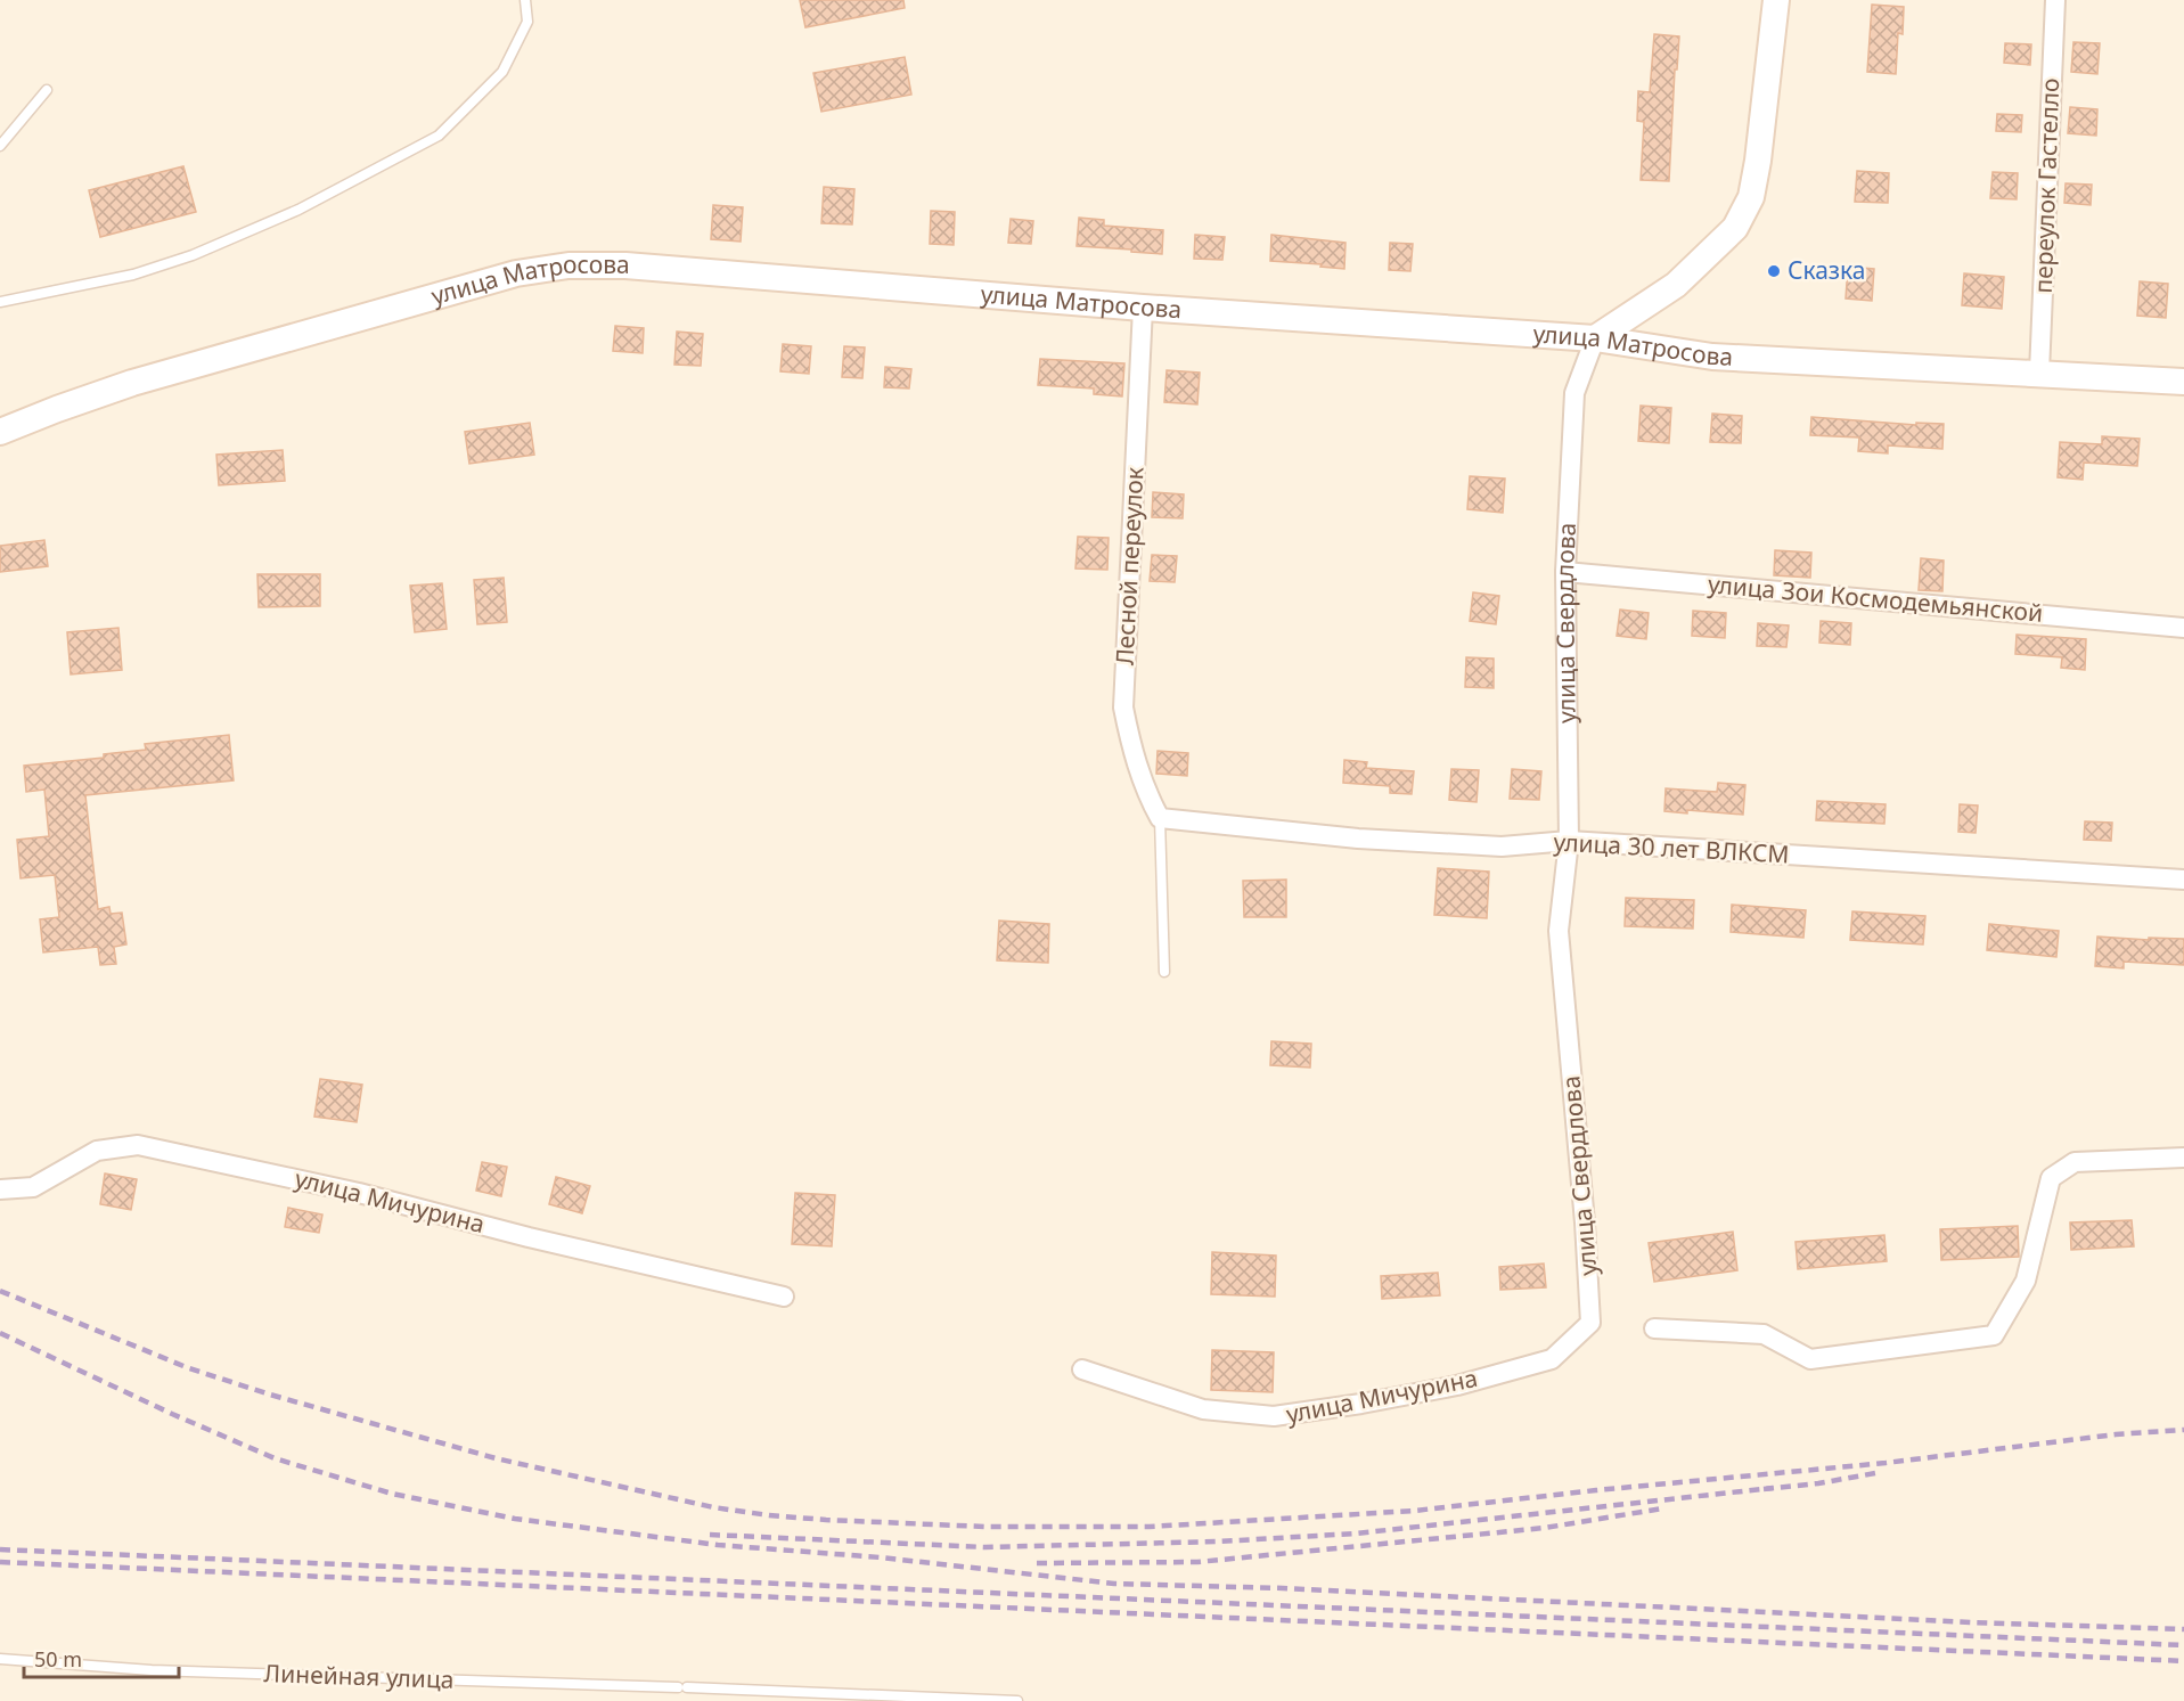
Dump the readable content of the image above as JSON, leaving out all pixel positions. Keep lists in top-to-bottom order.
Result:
{
  "streets": {
    "street": [
      "переулок Гастелло",
      "улица Матросова",
      "Лесной переулок",
      "улица Зои Космодемьянской",
      "улица Свердлова",
      "улица 30 лет ВЛКСМ",
      "улица Мичурина"
    ],
    "lane": ["Линейная улица"]
  },
  "crossings": [
    ["переулок Гастелло", "улица Матросова"],
    ["улица Матросова", "Лесной переулок"],
    ["улица Матросова", "улица Свердлова"],
    ["Лесной переулок", "улица 30 лет ВЛКСМ"],
    ["улица Зои Космодемьянской", "улица Свердлова"],
    ["улица Свердлова", "улица 30 лет ВЛКСМ"],
    ["улица Свердлова", "улица Мичурина"]
  ],
  "places": ["Сказка"],
  "scale_bar": "50 m"
}
